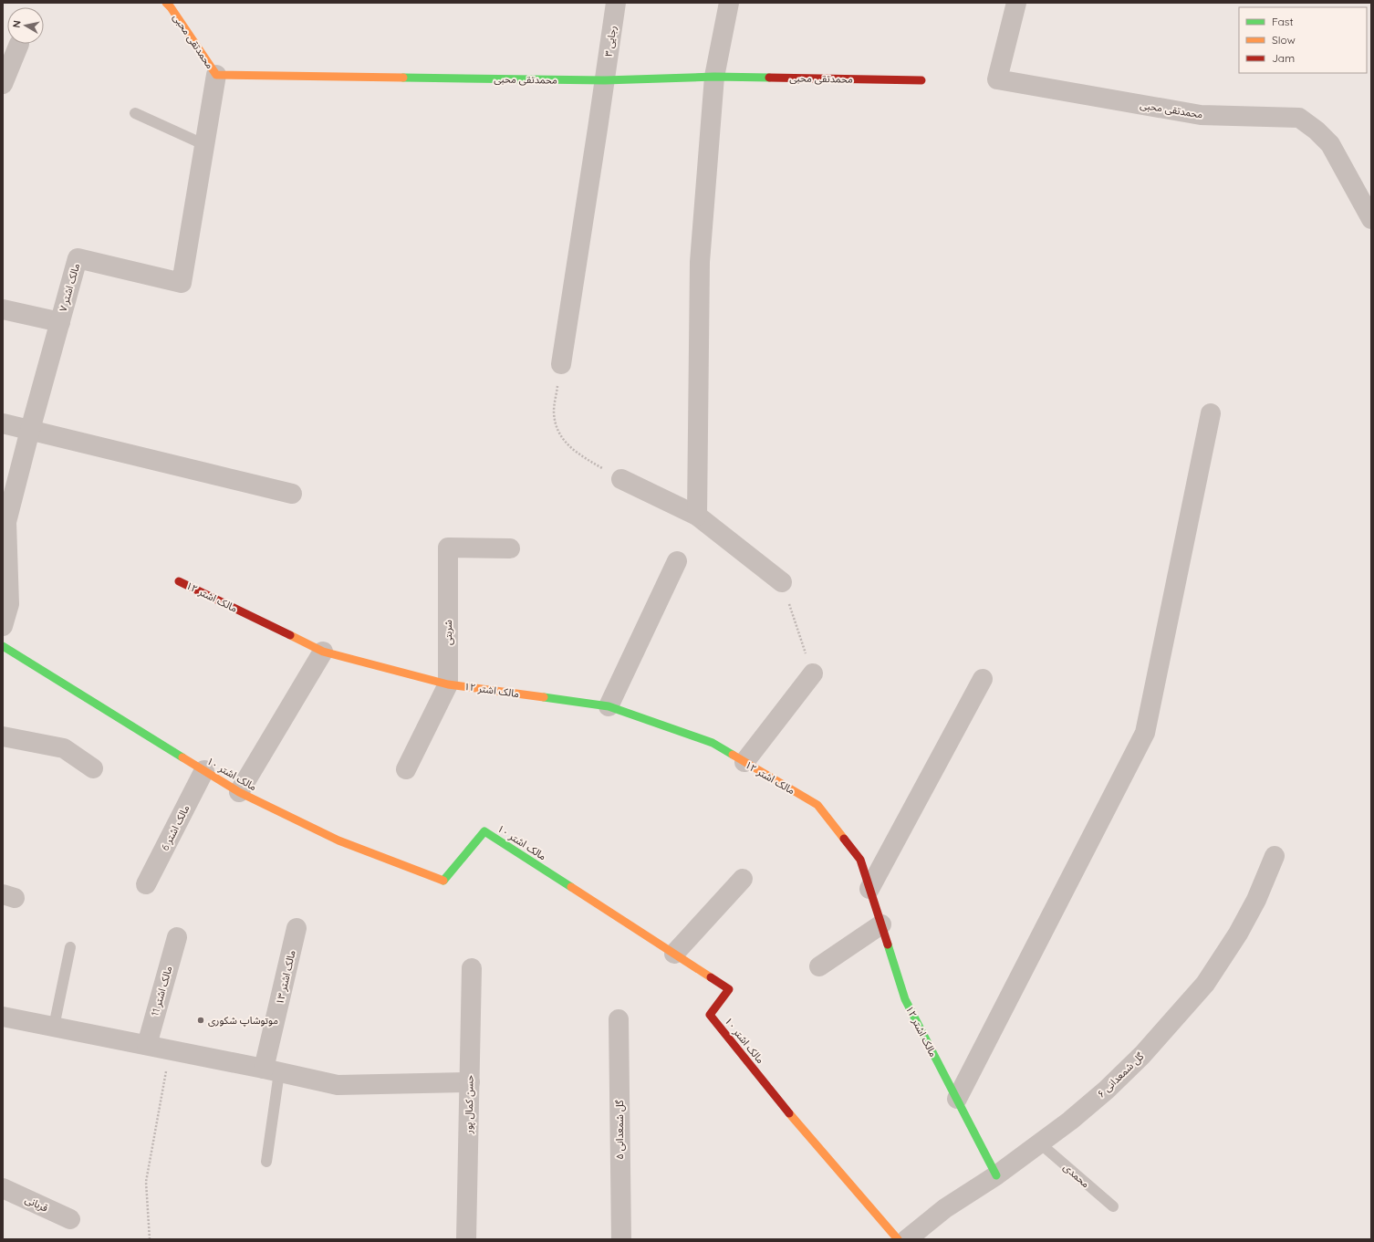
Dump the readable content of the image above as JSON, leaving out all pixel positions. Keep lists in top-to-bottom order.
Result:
{
  "streets": {
    "street": [
      "محمدتقی محبی",
      "رجایی ۳",
      "مالک اشتر ۷",
      "مالک اشتر ۱۲",
      "شربتی",
      "مالک اشتر ۱۰",
      "مالک اشتر 6",
      "مالک اشتر ۱۳",
      "مالک اشتر 11",
      "گل شمعدانی ۶",
      "حسن کمال پور",
      "گل شمعدانی ۵",
      "قربانی"
    ],
    "lane": ["محمدی"]
  },
  "crossings": [
    ["محمدتقی محبی", "رجایی ۳"],
    ["محمدتقی محبی", "مالک اشتر ۷"],
    ["مالک اشتر ۱۲", "شربتی"],
    ["مالک اشتر ۱۲", "گل شمعدانی ۶"],
    ["مالک اشتر ۱۰", "مالک اشتر 6"],
    ["گل شمعدانی ۶", "محمدی"]
  ],
  "places": ["موتوشاپ شکوری"],
  "legend": ["Fast", "Slow", "Jam"],
  "north": "left"
}
